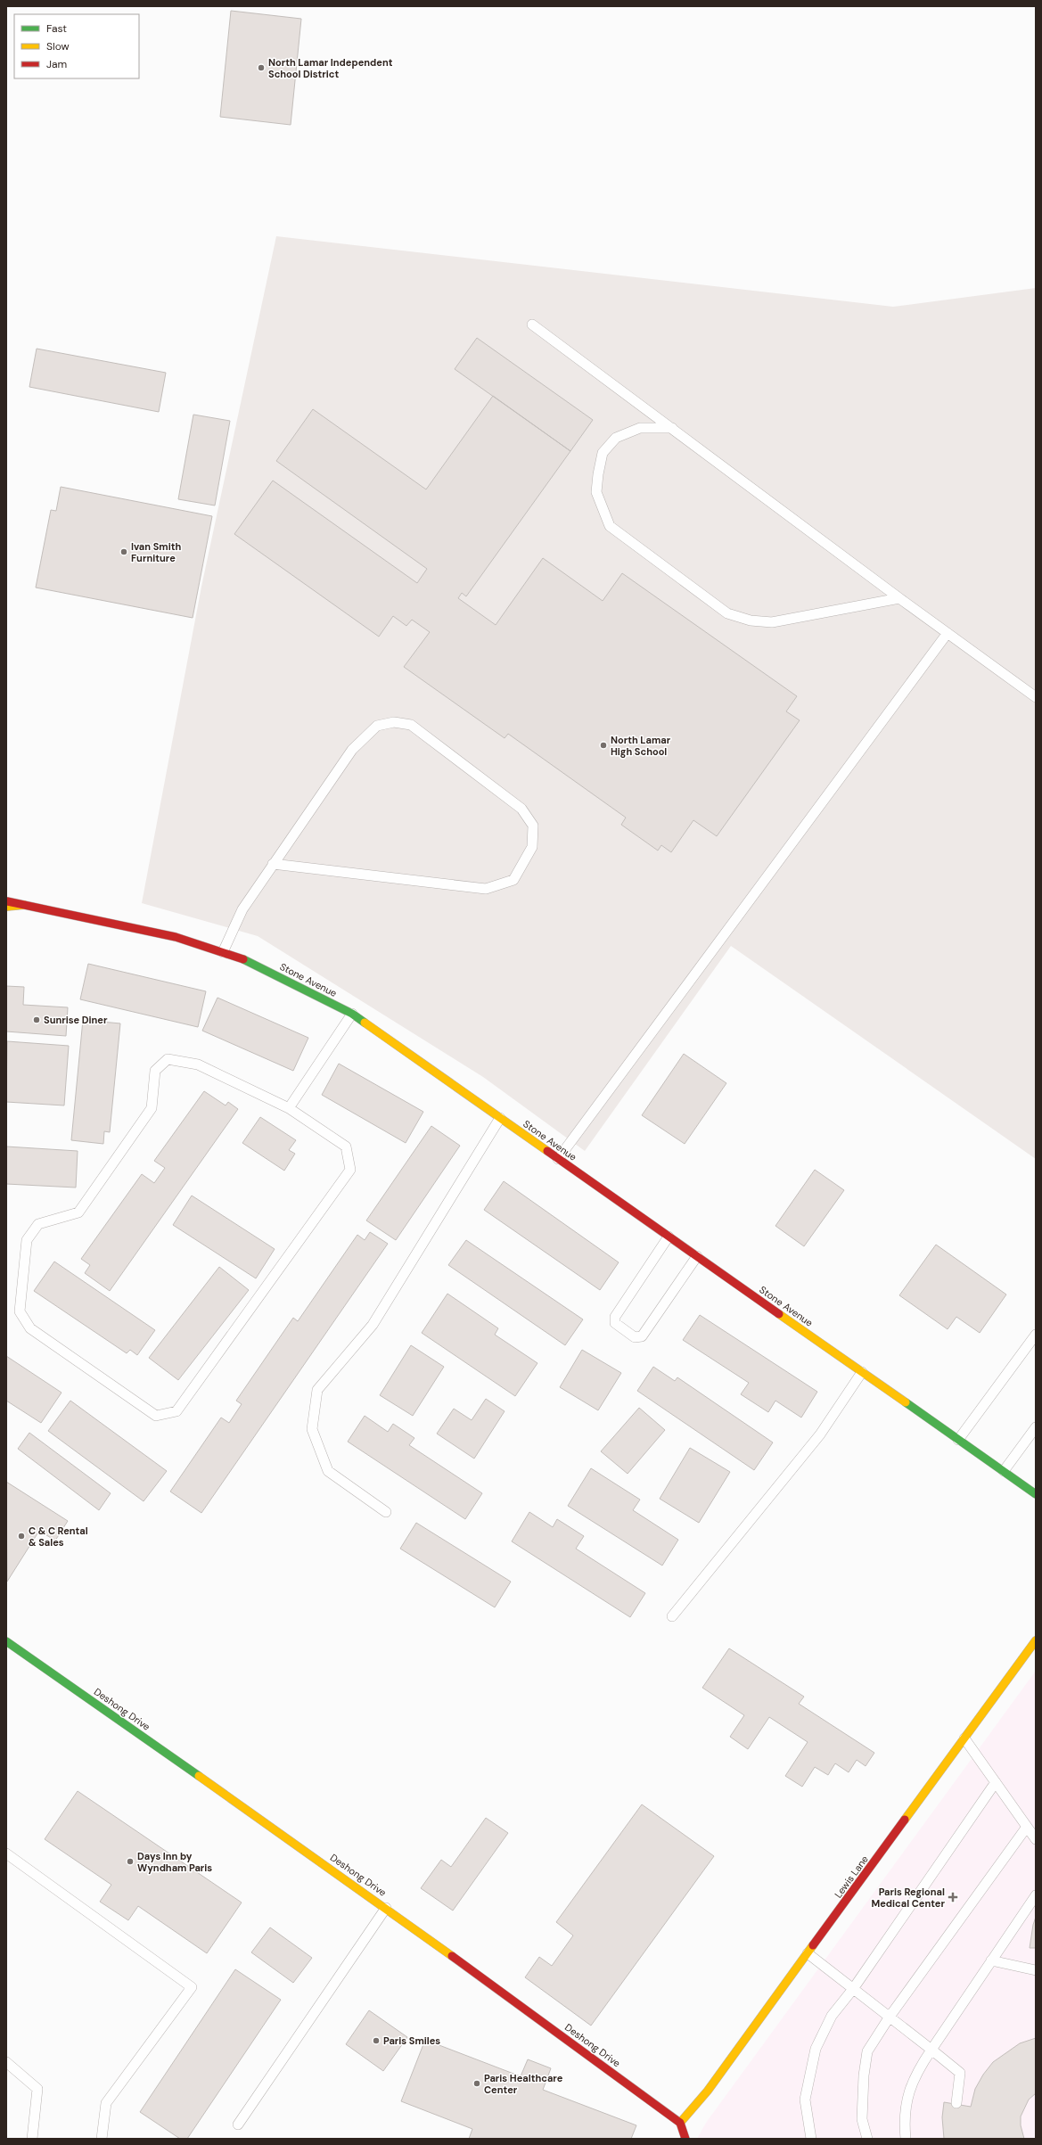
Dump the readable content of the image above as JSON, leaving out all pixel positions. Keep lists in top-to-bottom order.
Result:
{
  "streets": {
    "main road": ["Stone Avenue", "Deshong Drive", "Lewis Lane"]
  },
  "crossings": [
    ["Deshong Drive", "Lewis Lane"]
  ],
  "places": {
    "other": [
      "North Lamar Independent School District",
      "Ivan Smith Furniture",
      "North Lamar High School",
      "Sunrise Diner",
      "C & C Rental & Sales",
      "Days Inn by Wyndham Paris",
      "Paris Smiles",
      "Paris Healthcare Center"
    ],
    "health": ["Paris Regional Medical Center"]
  },
  "legend": ["Fast", "Slow", "Jam"]
}
